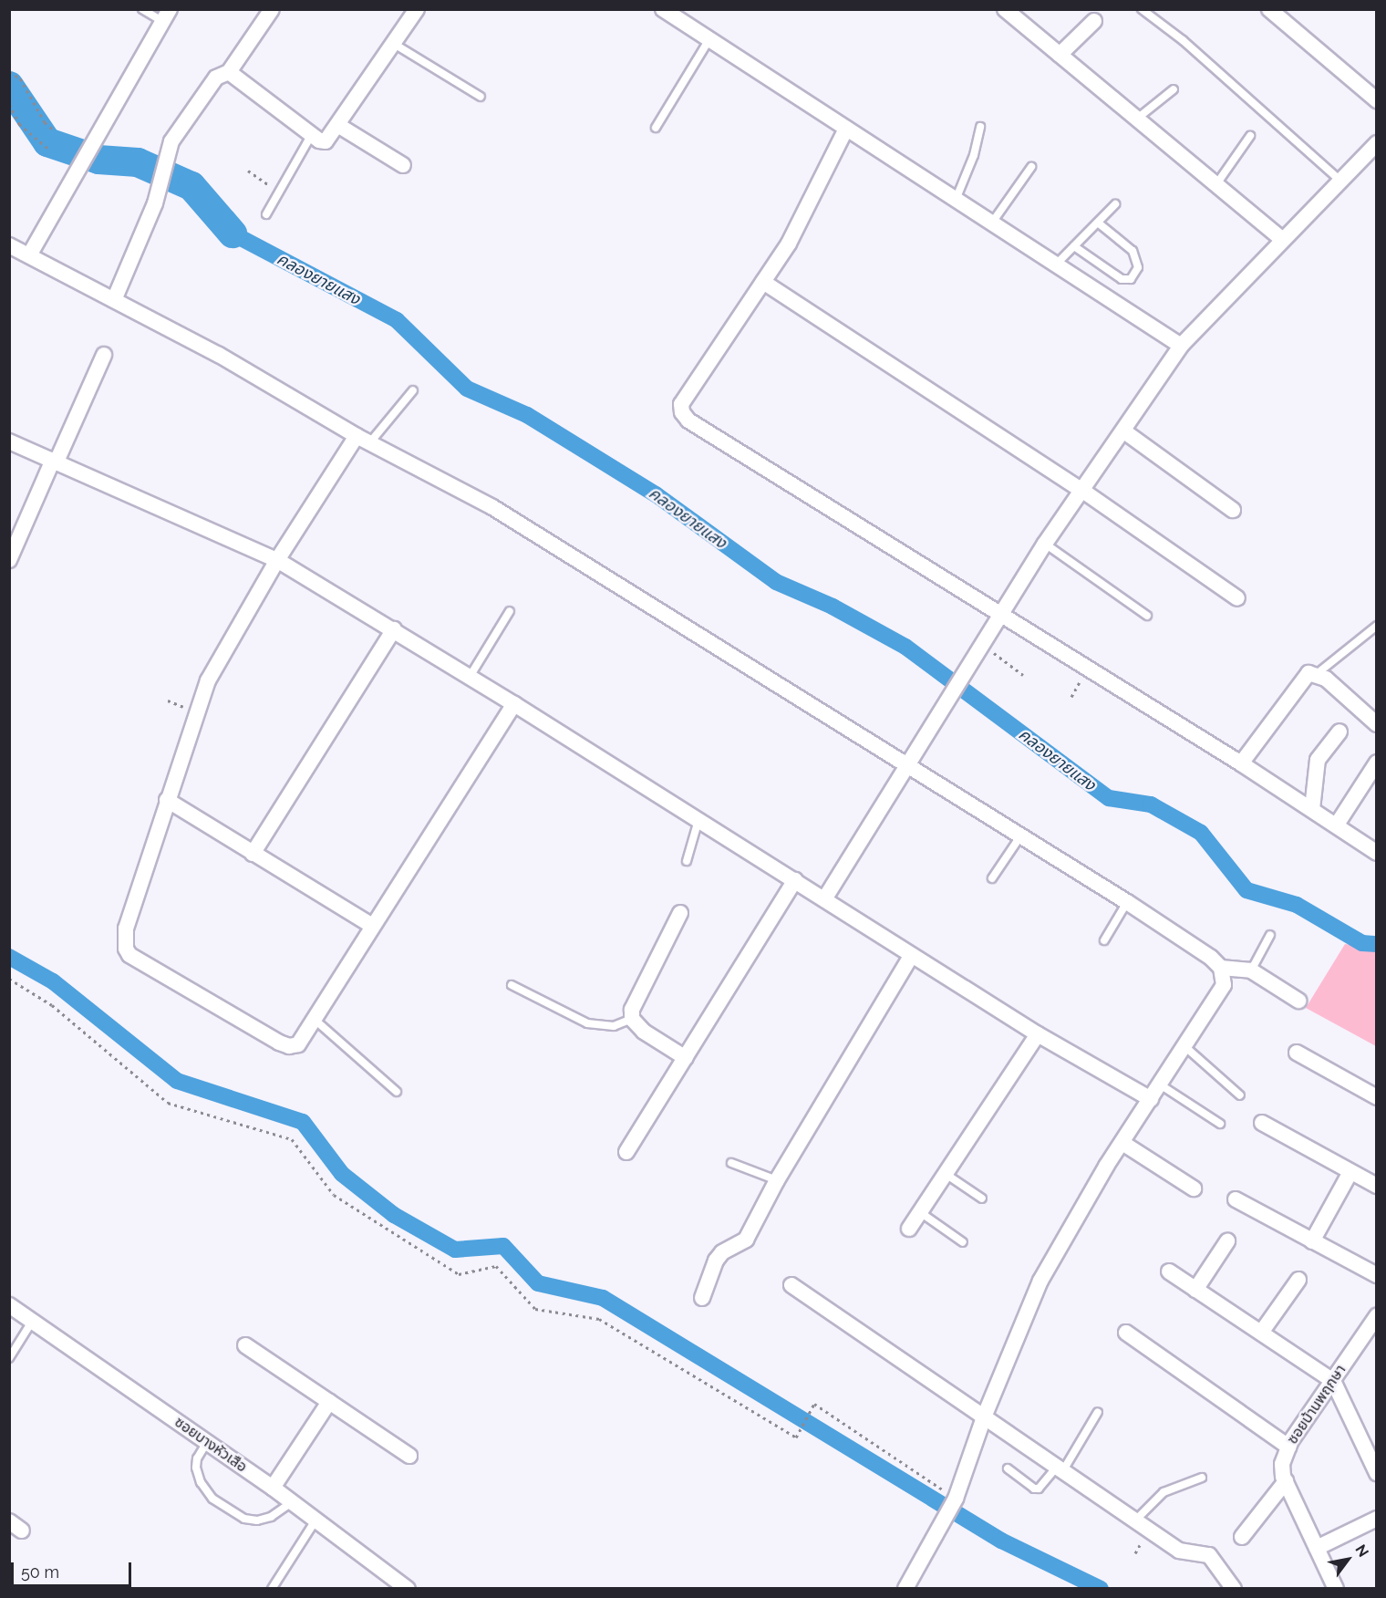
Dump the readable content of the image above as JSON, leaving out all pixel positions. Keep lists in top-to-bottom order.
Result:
{
  "streets": {
    "street": ["ซอยบ้านพฤกษา", "ซอยบางหัวเสือ"]
  },
  "water": ["คลองยายแสง"],
  "scale_bar": "50 m",
  "north": "top right"
}
